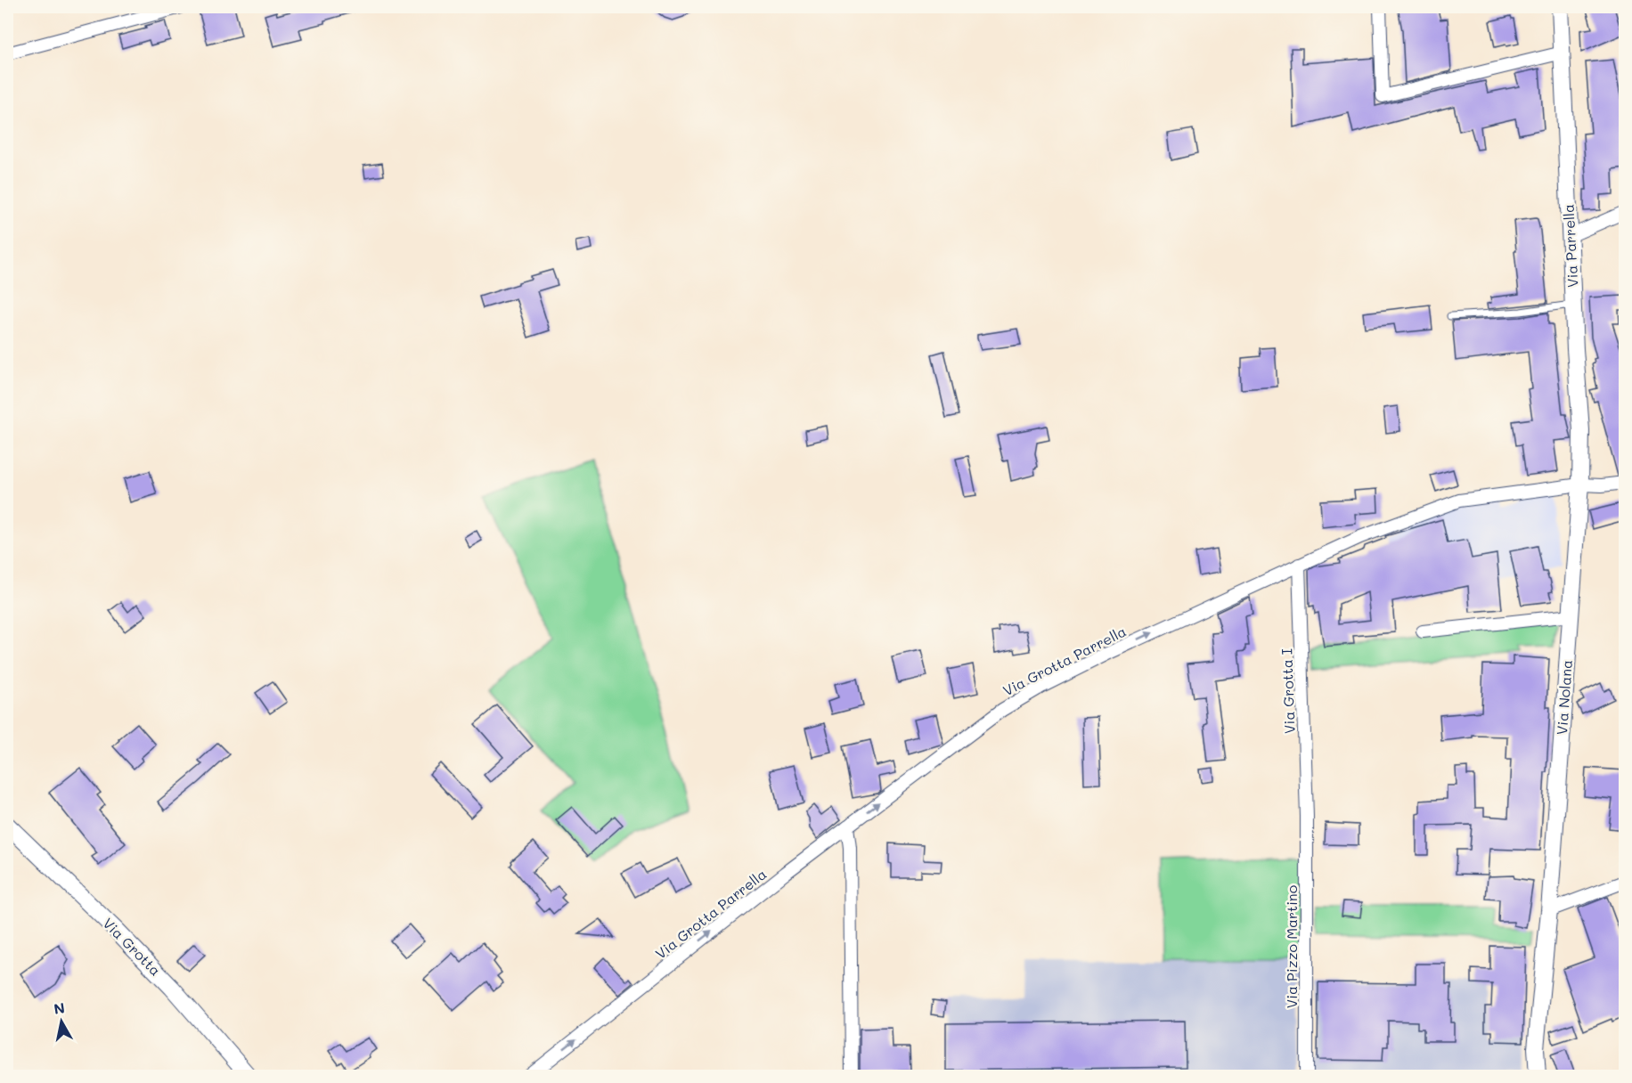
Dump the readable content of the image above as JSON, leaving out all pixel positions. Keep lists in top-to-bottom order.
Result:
{
  "streets": {
    "street": [
      "Via Parrella",
      "Via Grotta Parrella",
      "Via Grotta I",
      "Via Nolana",
      "Via Grotta",
      "Via Pizzo Martino"
    ]
  },
  "crossings": [
    ["Via Parrella", "Via Grotta Parrella"],
    ["Via Parrella", "Via Nolana"],
    ["Via Grotta Parrella", "Via Grotta I"],
    ["Via Grotta Parrella", "Via Nolana"],
    ["Via Grotta I", "Via Pizzo Martino"]
  ],
  "one_way": ["Via Grotta Parrella"],
  "north": "top"
}
